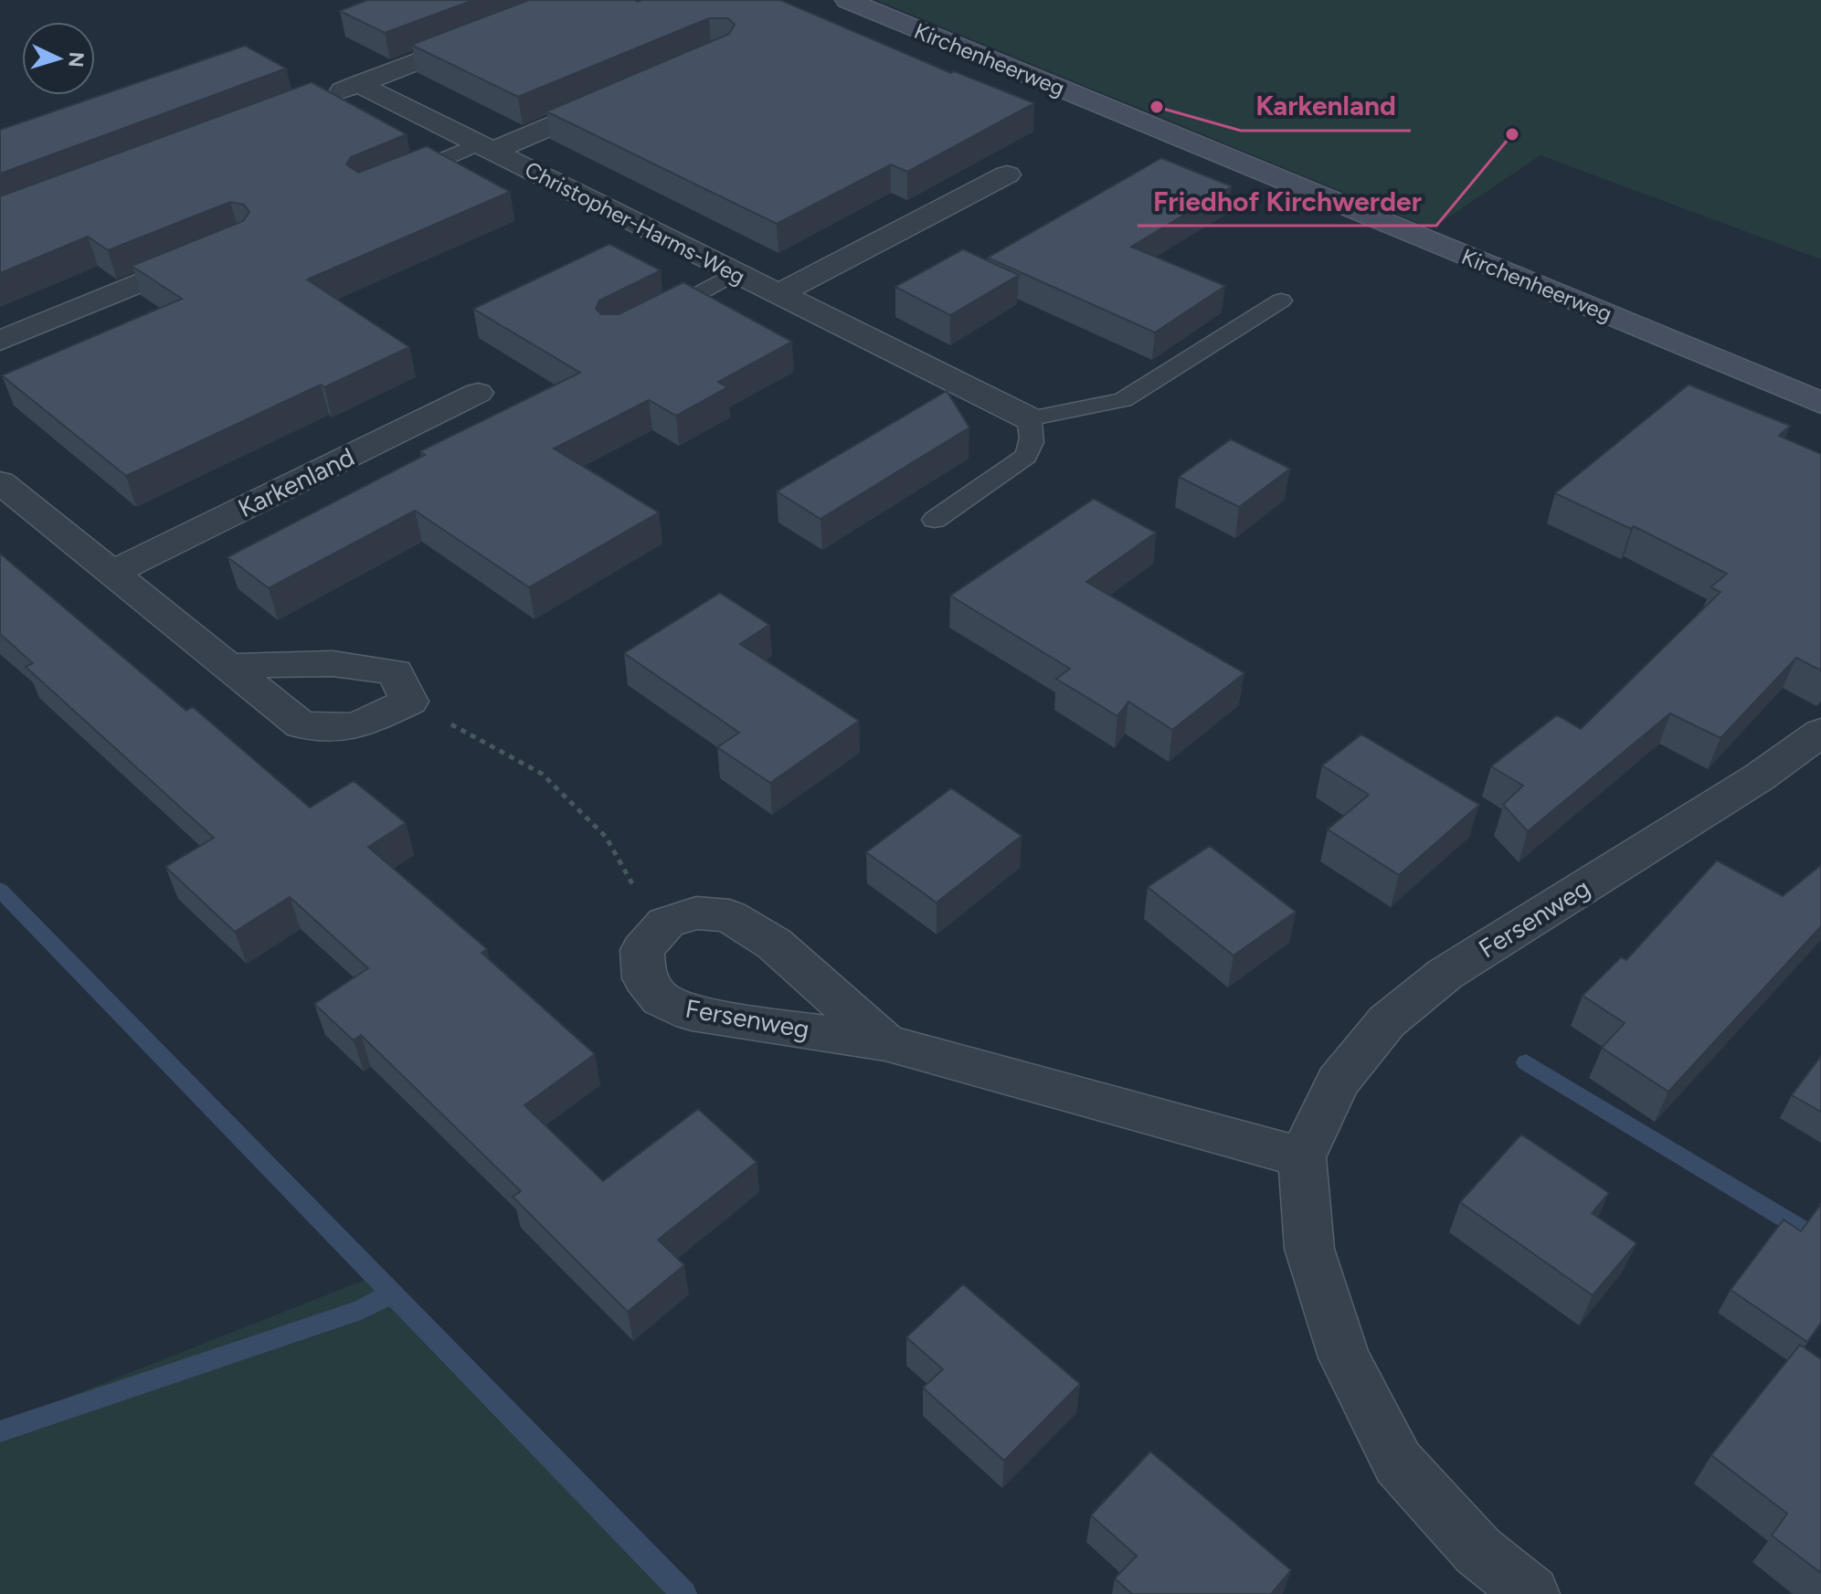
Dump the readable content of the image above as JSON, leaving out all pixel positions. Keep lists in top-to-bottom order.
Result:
{
  "streets": {
    "main road": ["Kirchenheerweg"],
    "street": ["Christopher-Harms-Weg", "Karkenland", "Fersenweg"]
  },
  "places": ["Karkenland", "Friedhof Kirchwerder"],
  "north": "right"
}
